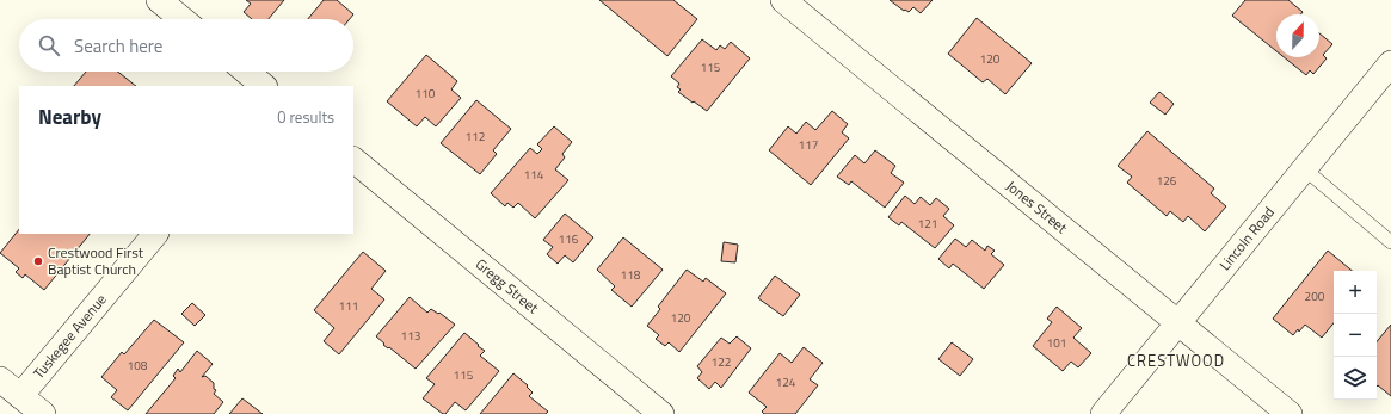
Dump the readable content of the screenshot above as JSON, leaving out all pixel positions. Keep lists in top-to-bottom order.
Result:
{
  "streets": {
    "street": [
      "Jones Street",
      "Lincoln Road",
      "Gregg Street",
      "Tuskegee Avenue"
    ]
  },
  "crossings": [
    ["Jones Street", "Lincoln Road"]
  ],
  "districts": ["CRESTWOOD"],
  "places": ["Crestwood First Baptist Church"],
  "house_numbers": [
    "120",
    "115",
    "110",
    "112",
    "117",
    "114",
    "126",
    "121",
    "116",
    "118",
    "200",
    "111",
    "120",
    "113",
    "101",
    "122",
    "108",
    "115",
    "124"
  ],
  "north": "top",
  "page": {
    "search": "Search here",
    "heading": ["Nearby", "0 results"],
    "map_buttons": ["+", "−"]
  }
}
